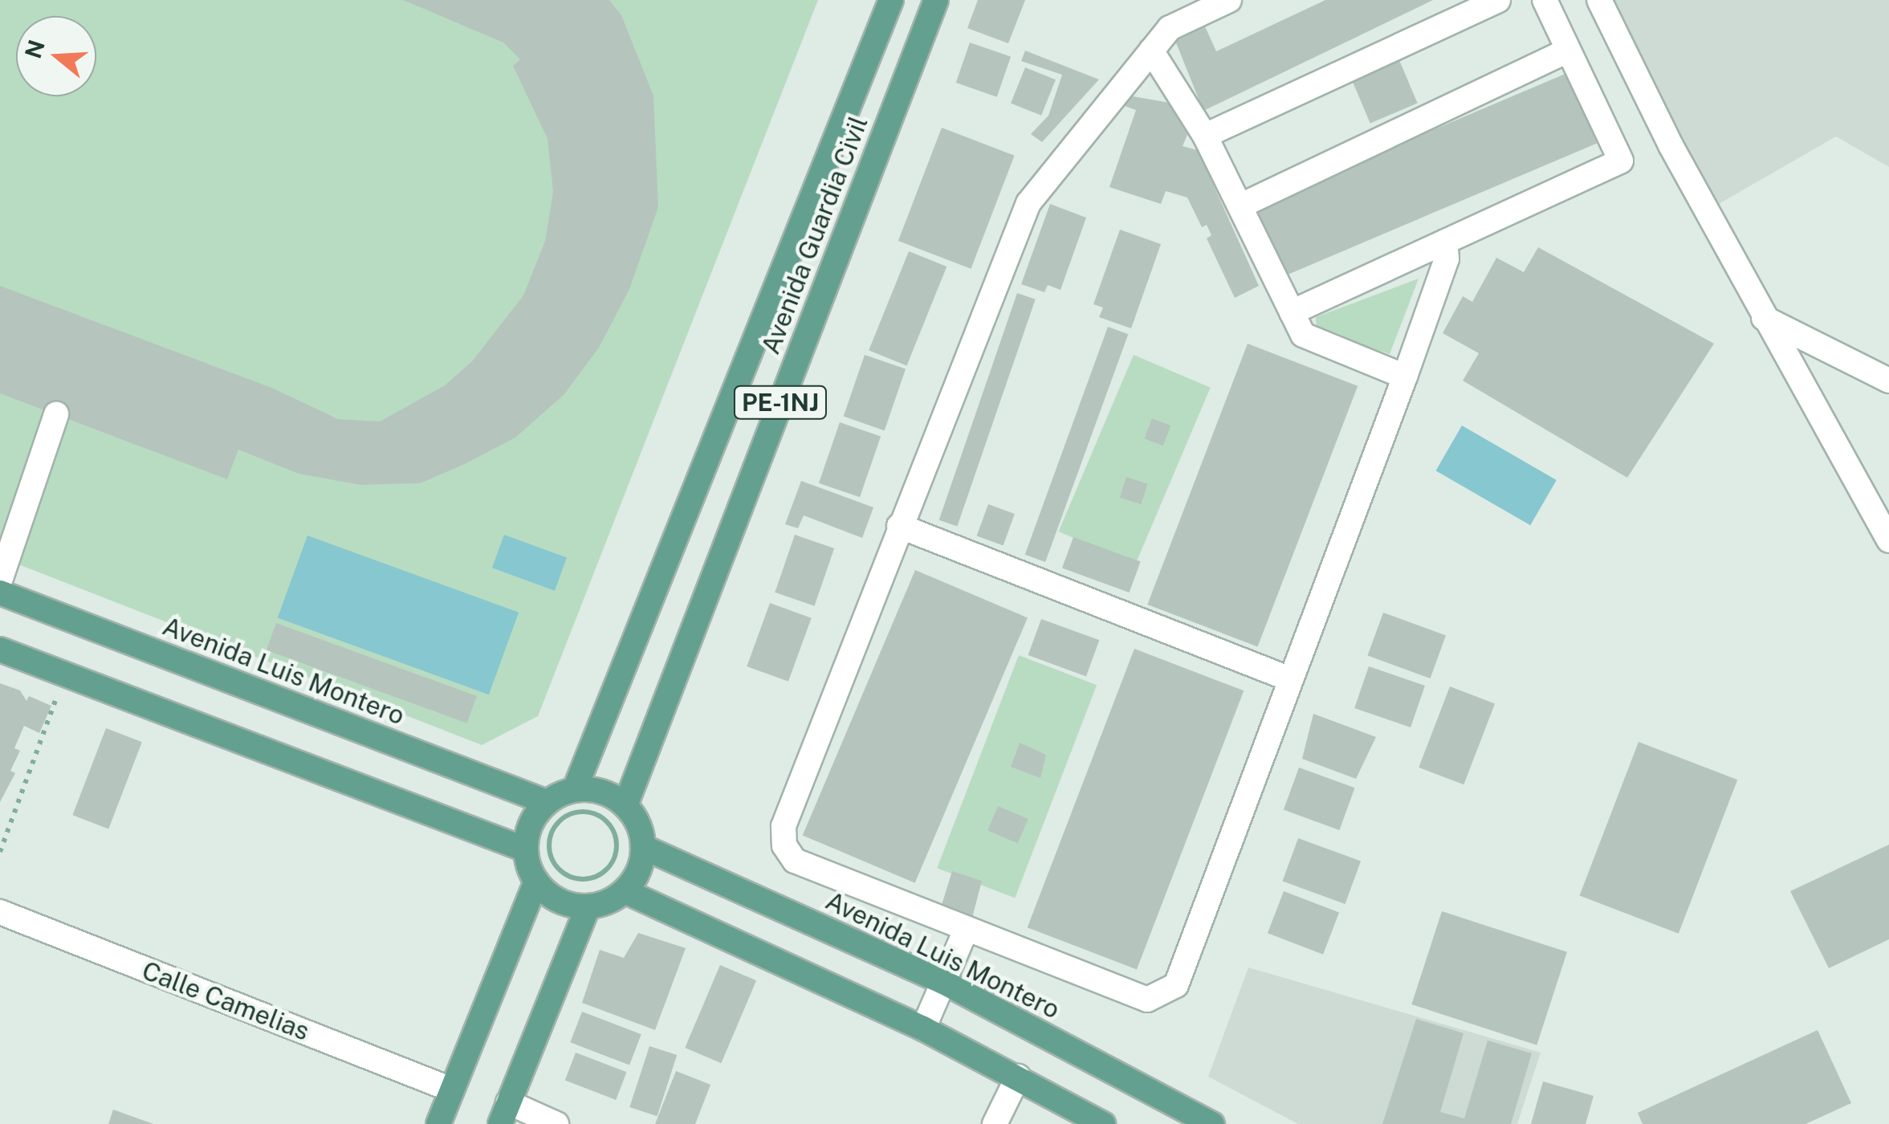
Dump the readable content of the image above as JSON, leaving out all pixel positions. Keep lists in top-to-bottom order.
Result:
{
  "streets": {
    "main road": ["Avenida Guardia Civil", "PE-1NJ", "Avenida Luis Montero"],
    "street": ["Calle Camelias"]
  },
  "north": "left"
}
